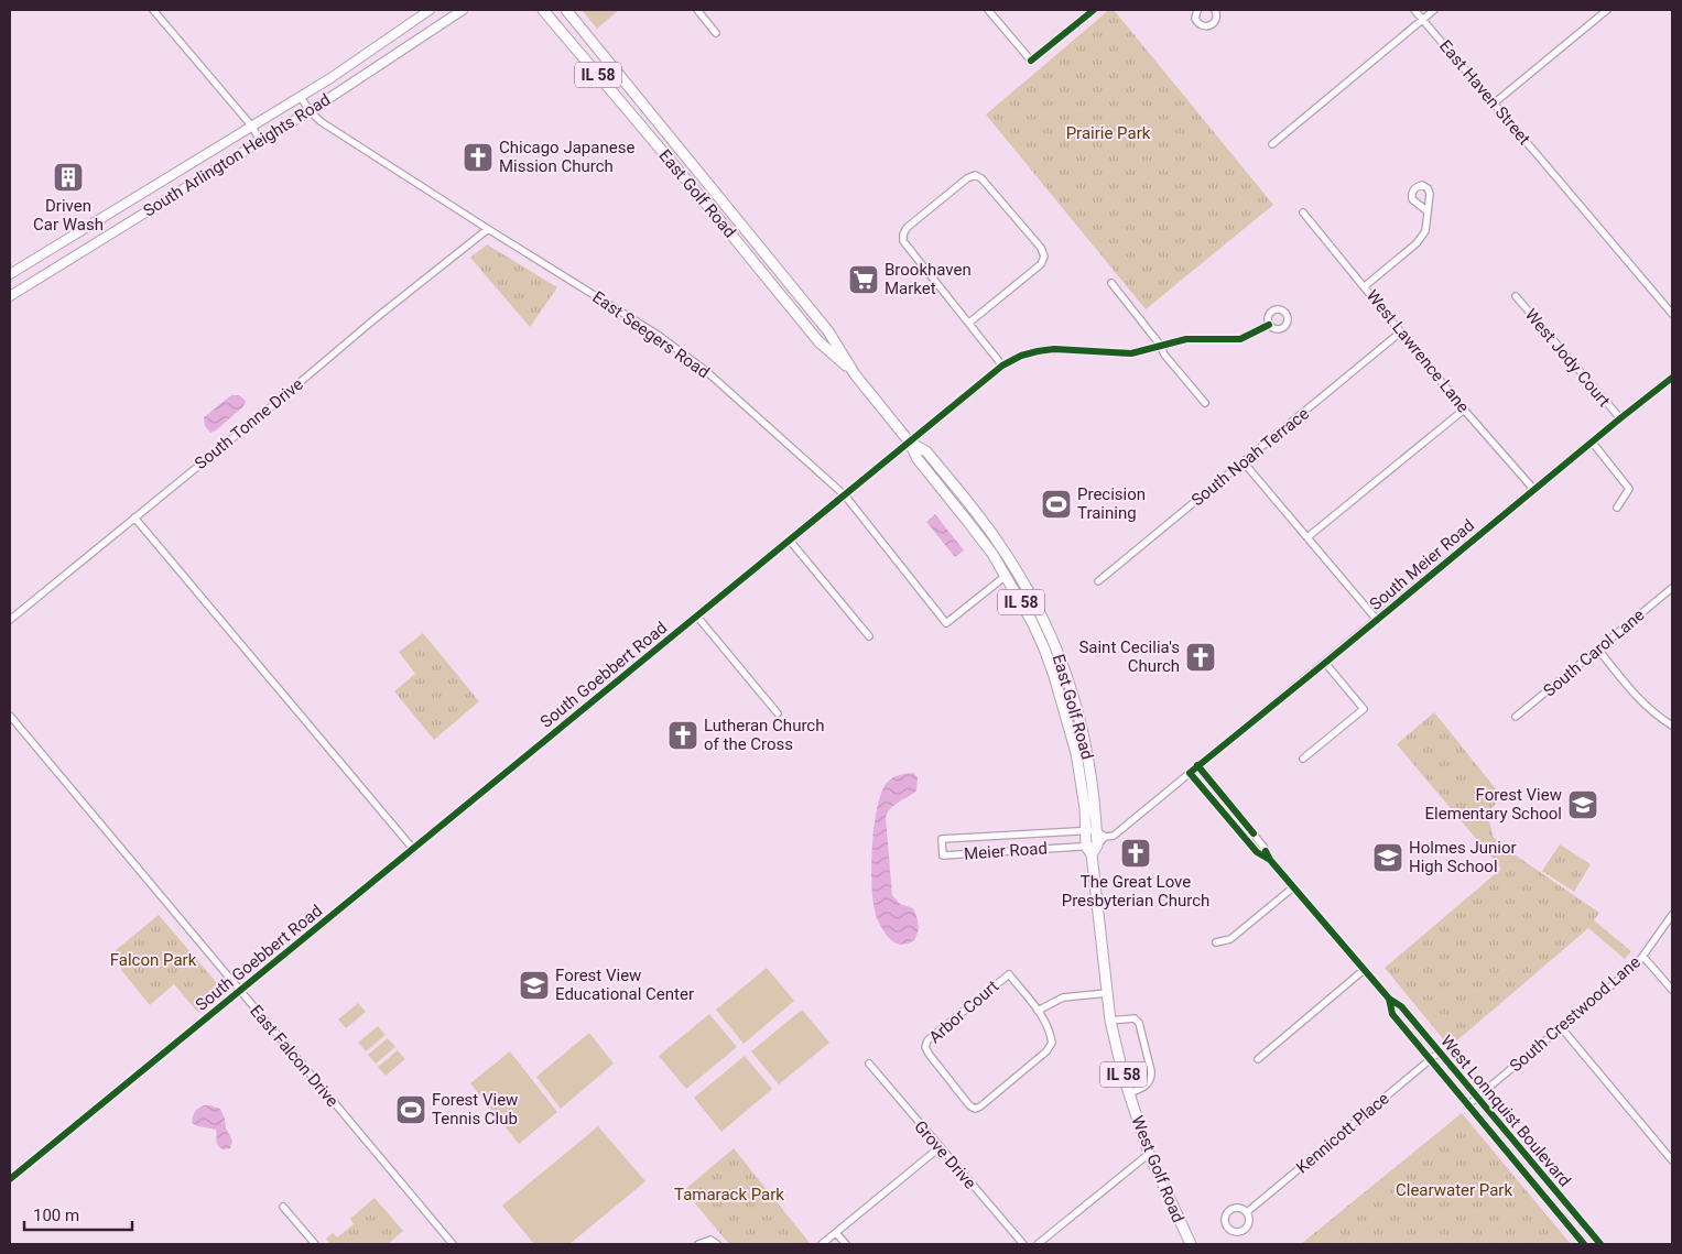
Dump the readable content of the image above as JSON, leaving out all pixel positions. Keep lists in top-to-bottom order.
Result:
{
  "streets": {
    "main road": [
      "IL 58",
      "South Arlington Heights Road",
      "East Golf Road",
      "West Golf Road"
    ],
    "street": [
      "East Haven Street",
      "East Seegers Road",
      "West Lawrence Lane",
      "West Jody Court",
      "South Tonne Drive",
      "South Noah Terrace",
      "South Meier Road",
      "South Carol Lane",
      "South Goebbert Road",
      "Meier Road",
      "Arbor Court",
      "South Crestwood Lane",
      "East Falcon Drive",
      "West Lonnquist Boulevard",
      "Kennicott Place",
      "Grove Drive"
    ]
  },
  "crossings": [
    ["South Arlington Heights Road", "East Seegers Road"],
    ["East Golf Road", "East Seegers Road"],
    ["East Golf Road", "South Meier Road"],
    ["East Golf Road", "South Goebbert Road"],
    ["East Golf Road", "Meier Road"],
    ["East Golf Road", "West Golf Road"],
    ["East Seegers Road", "South Tonne Drive"],
    ["East Seegers Road", "South Goebbert Road"],
    ["West Lawrence Lane", "South Noah Terrace"],
    ["West Lawrence Lane", "South Meier Road"],
    ["West Jody Court", "South Meier Road"],
    ["South Meier Road", "Meier Road"],
    ["South Meier Road", "West Lonnquist Boulevard"],
    ["South Goebbert Road", "East Falcon Drive"],
    ["South Crestwood Lane", "West Lonnquist Boulevard"],
    ["West Lonnquist Boulevard", "Kennicott Place"]
  ],
  "parks": [
    "Prairie Park",
    "Falcon Park",
    "Clearwater Park",
    "Tamarack Park"
  ],
  "places": {
    "church": [
      "Chicago Japanese Mission Church",
      "Saint Cecilia's Church",
      "Lutheran Church of the Cross",
      "The Great Love Presbyterian Church"
    ],
    "building": ["Driven Car Wash"],
    "supermarket": ["Brookhaven Market"],
    "sports": ["Precision Training", "Forest View Tennis Club"],
    "school or university": ["Forest View Elementary School", "Holmes Junior High School", "Forest View Educational Center"]
  },
  "scale_bar": "100 m"
}
